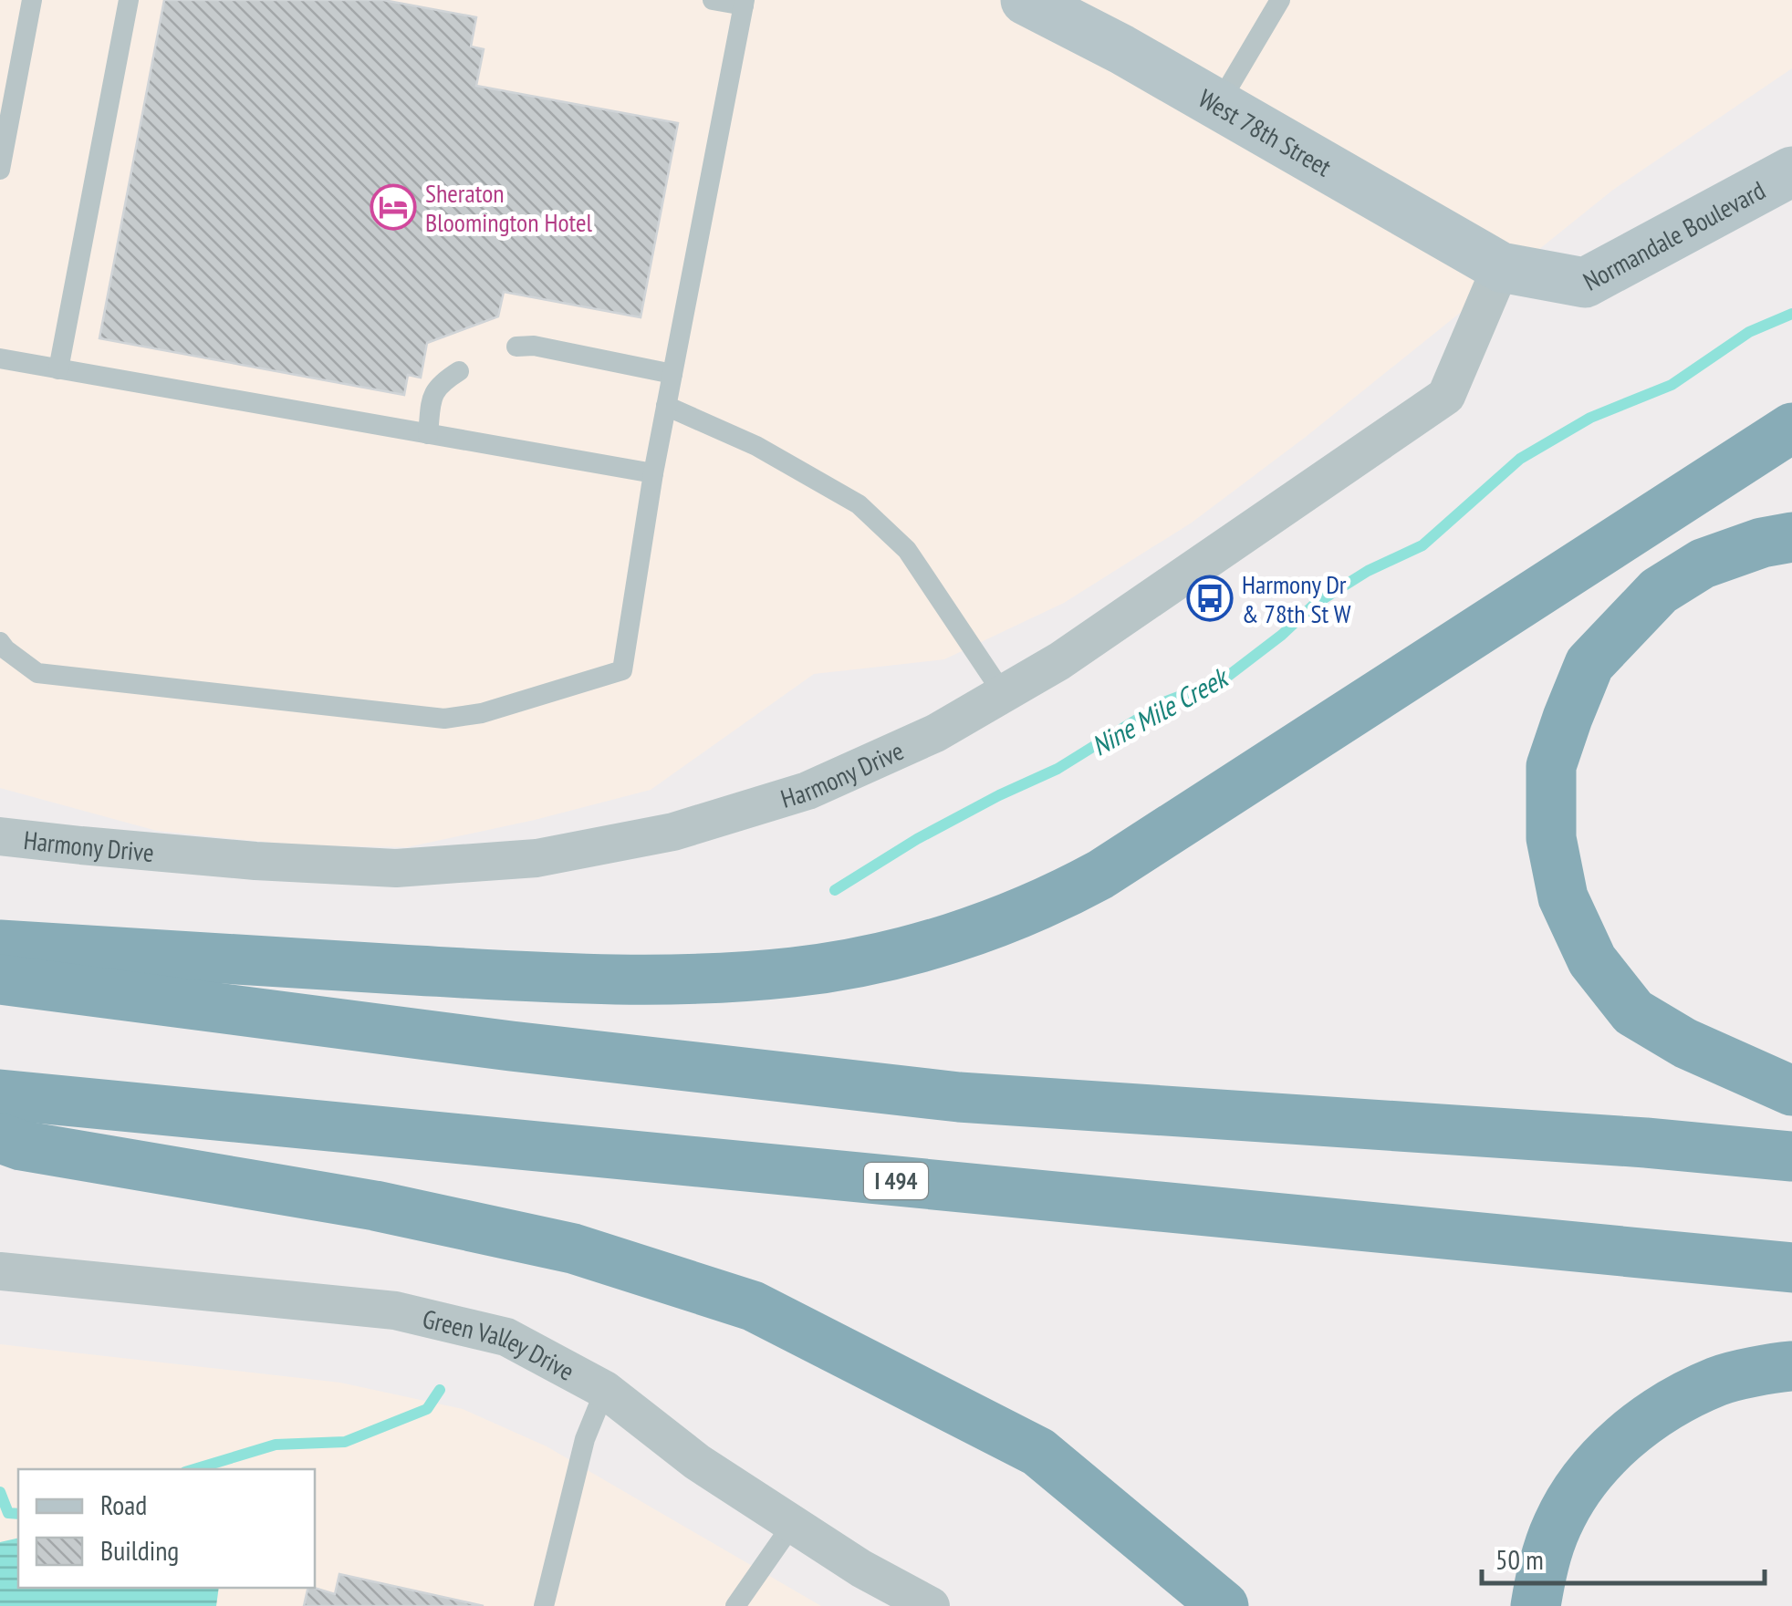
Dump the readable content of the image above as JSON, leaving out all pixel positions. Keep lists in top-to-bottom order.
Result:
{
  "streets": {
    "highway": ["I 494"],
    "street": [
      "West 78th Street",
      "Normandale Boulevard",
      "Harmony Drive",
      "Green Valley Drive"
    ]
  },
  "crossings": [
    ["West 78th Street", "Normandale Boulevard"],
    ["West 78th Street", "Harmony Drive"],
    ["Normandale Boulevard", "Harmony Drive"]
  ],
  "water": ["Nine Mile Creek"],
  "places": {
    "hotel": ["Sheraton Bloomington Hotel"],
    "bus stop": ["Harmony Dr & 78th St W"]
  },
  "legend": ["Road", "Building"],
  "scale_bar": "50 m"
}
